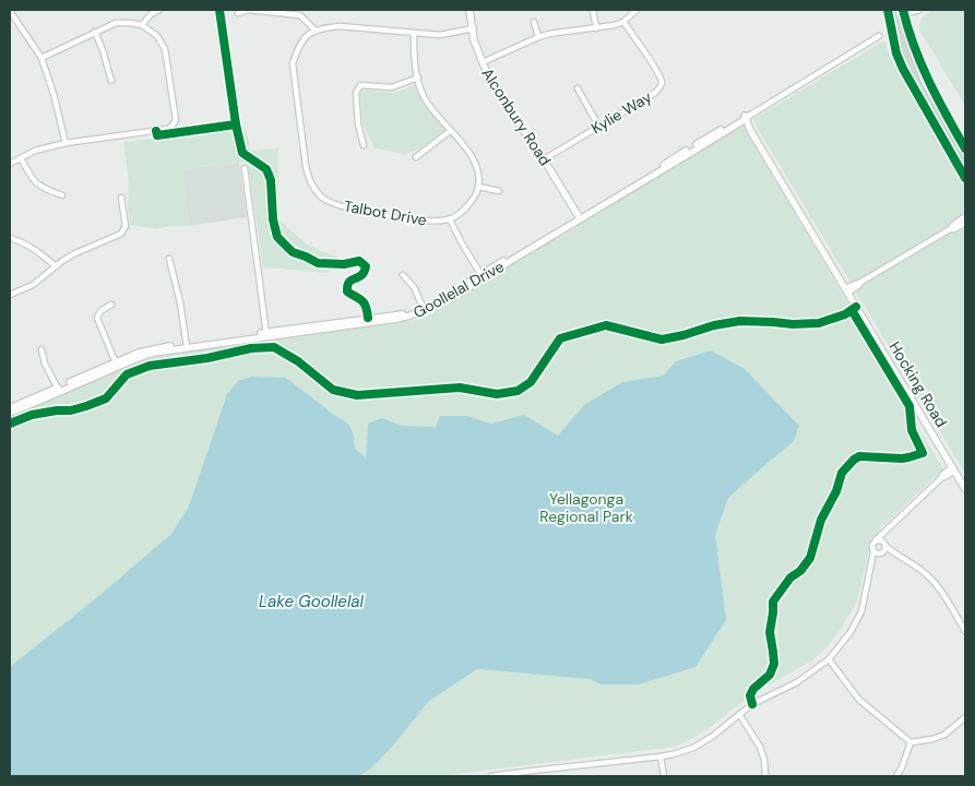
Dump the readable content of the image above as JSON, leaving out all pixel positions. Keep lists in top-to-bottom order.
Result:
{
  "streets": {
    "street": [
      "Kylie Way",
      "Alconbury Road",
      "Talbot Drive",
      "Goollelal Drive",
      "Hocking Road"
    ]
  },
  "crossings": [
    ["Kylie Way", "Alconbury Road"],
    ["Alconbury Road", "Goollelal Drive"],
    ["Goollelal Drive", "Hocking Road"]
  ],
  "water": ["Lake Goollelal"],
  "parks": ["Yellagonga Regional Park"]
}
